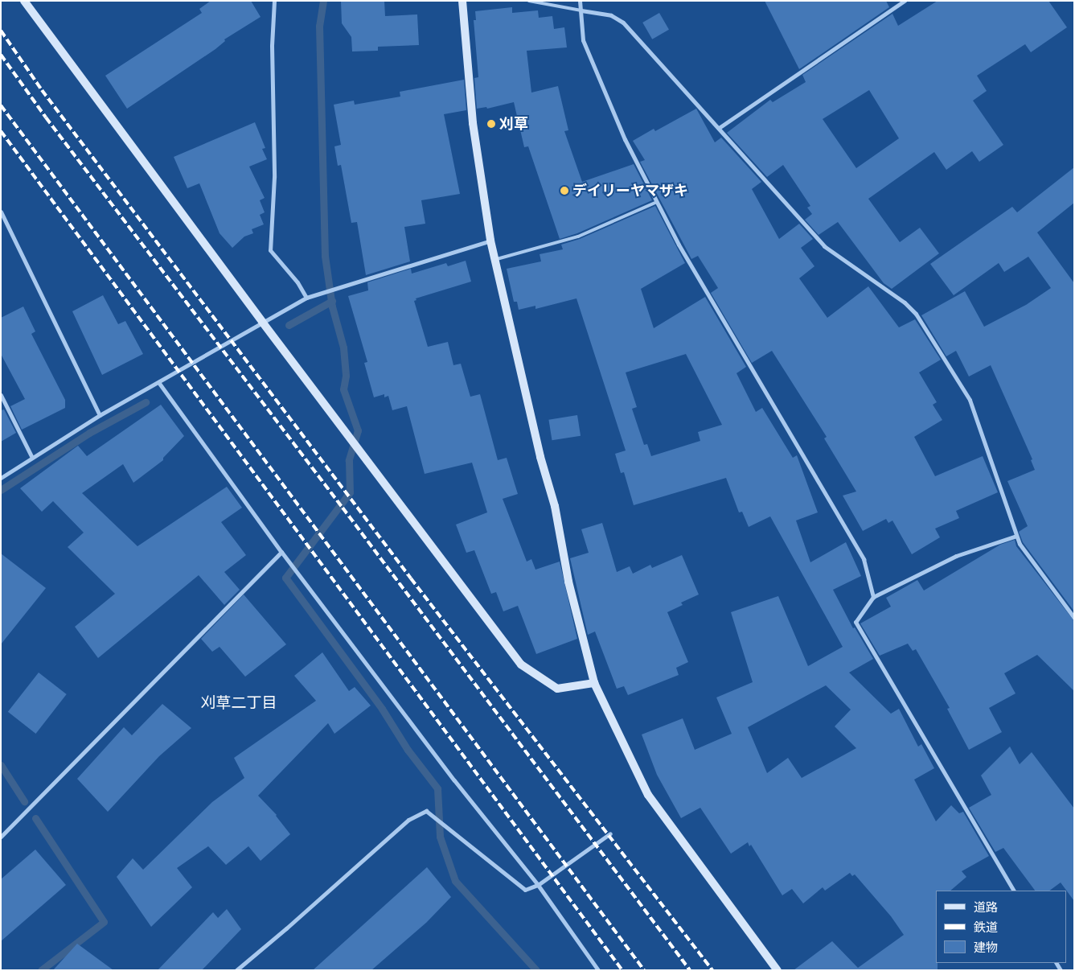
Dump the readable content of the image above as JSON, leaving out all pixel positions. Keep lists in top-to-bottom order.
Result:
{
  "districts": ["刈草二丁目"],
  "places": ["刈草", "デイリーヤマザキ"],
  "legend": ["道路", "鉄道", "建物"]
}
